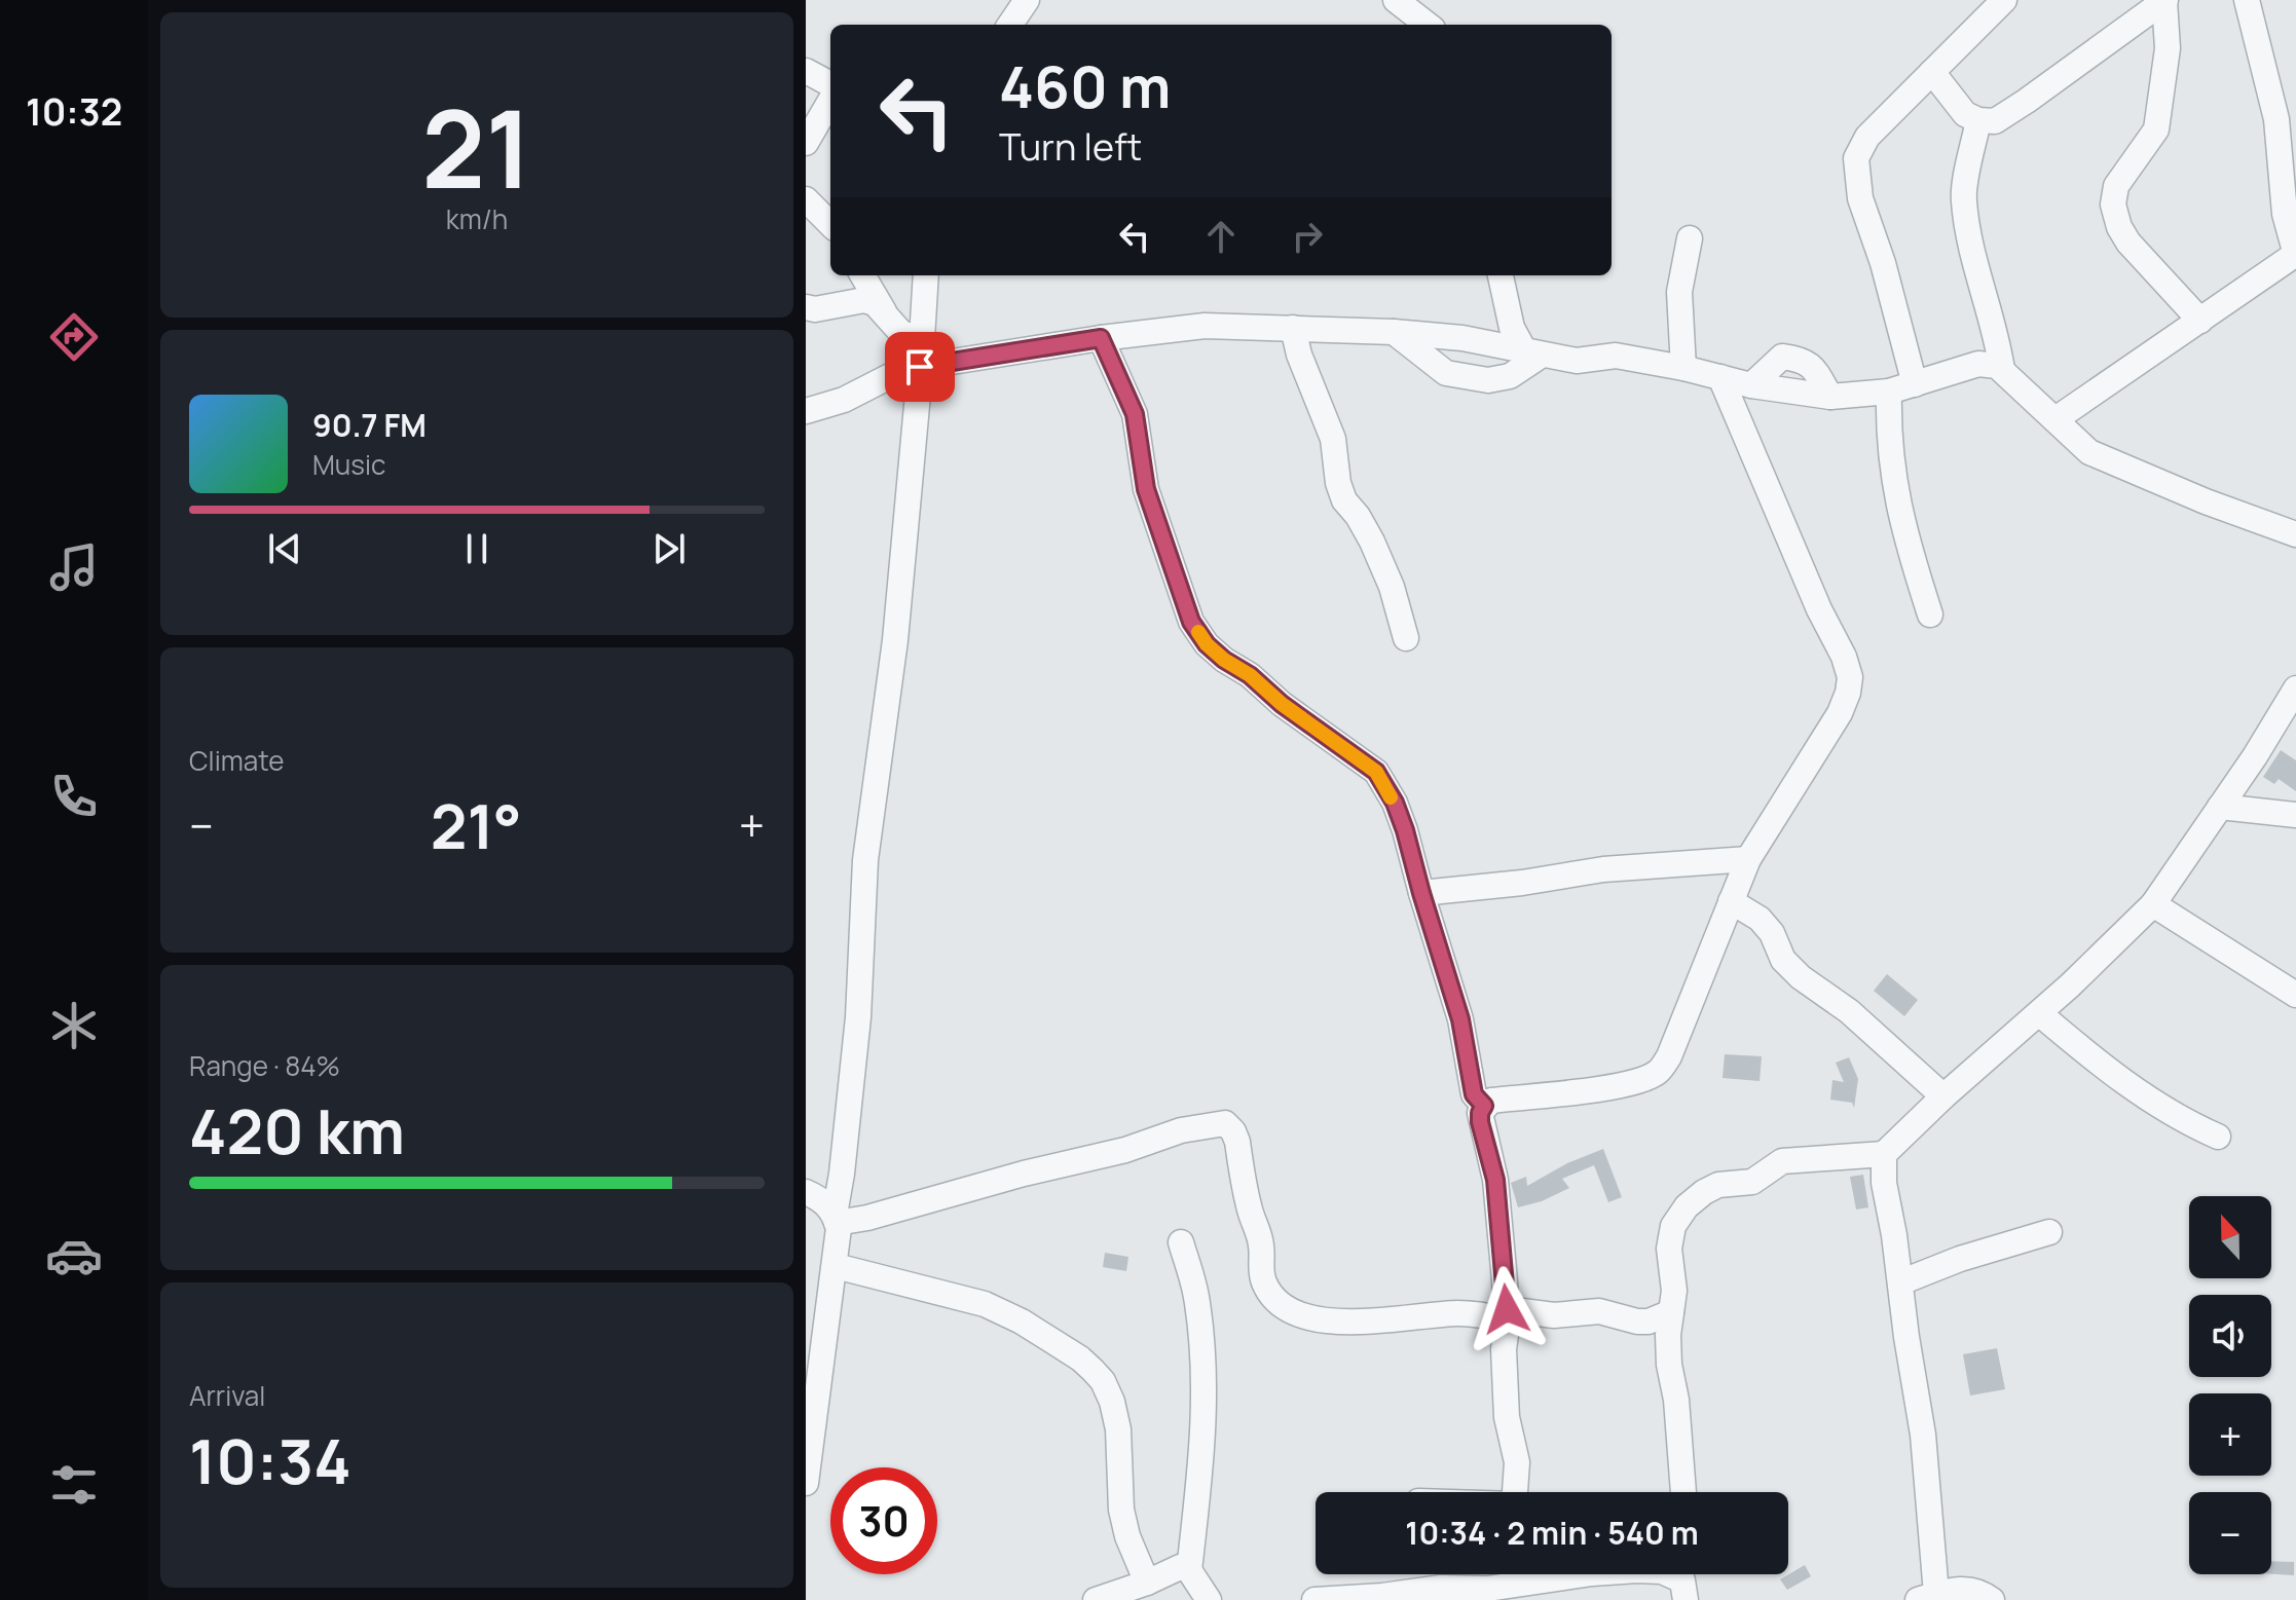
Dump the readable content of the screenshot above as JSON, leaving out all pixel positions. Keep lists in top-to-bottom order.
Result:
{
  "north": "top",
  "page": {
    "tabs": "10:32",
    "tile": [
      ["21", "km/h"],
      "Climate",
      ["Range · 84%", "420 km"],
      ["Arrival", "10:34"]
    ],
    "turn": ["460 m", "Turn left"],
    "song": ["90.7 FM", "Music"],
    "heat": ["−", "21°", "+"],
    "map_buttons": ["+", "−"],
    "limit": "30",
    "trip": "10:34 · 2 min · 540 m"
  }
}
